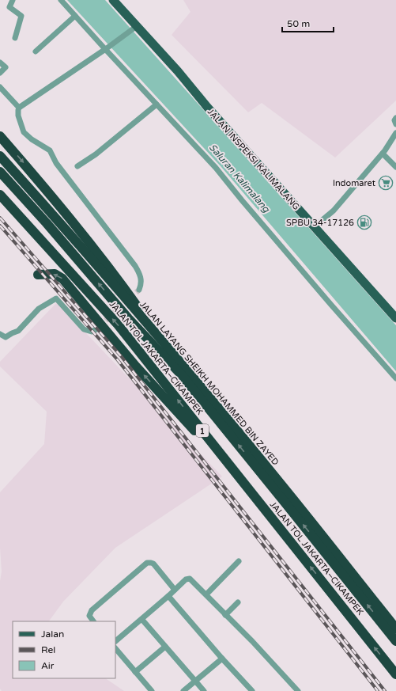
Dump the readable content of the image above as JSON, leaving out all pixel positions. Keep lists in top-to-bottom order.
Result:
{
  "streets": {
    "highway": ["JALAN TOL JAKARTA–CIKAMPEK", "JALAN LAYANG SHEIKH MOHAMMED BIN ZAYED", "1"],
    "main road": ["JALAN INSPEKSI KALIMALANG"]
  },
  "water": ["Saluran Kalimalang"],
  "places": {
    "supermarket": ["Indomaret"],
    "fuel station": ["SPBU 34-17126"]
  },
  "legend": ["Jalan", "Rel", "Air"],
  "scale_bar": "50 m"
}
